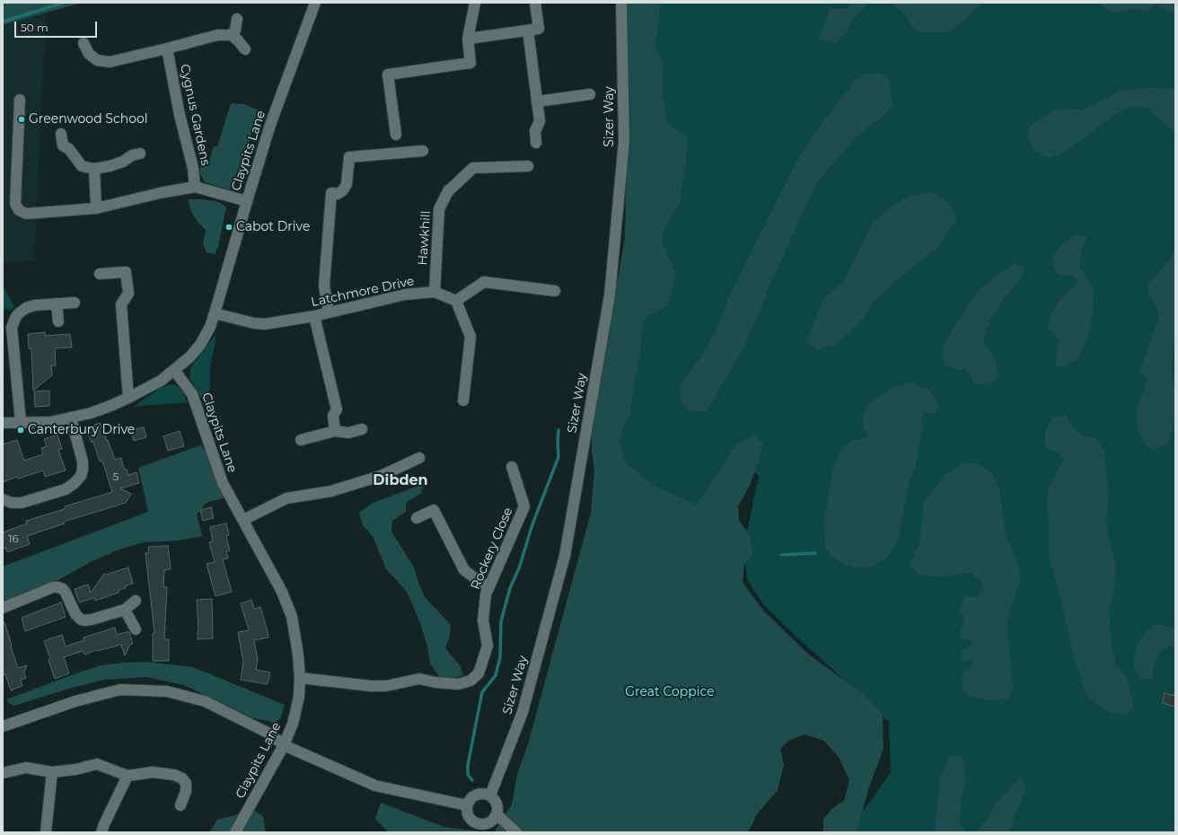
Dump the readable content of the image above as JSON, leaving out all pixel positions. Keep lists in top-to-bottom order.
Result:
{
  "streets": {
    "street": [
      "Cygnus Gardens",
      "Sizer Way",
      "Claypits Lane",
      "Hawkhill",
      "Latchmore Drive",
      "Rockery Close"
    ]
  },
  "crossings": [
    ["Claypits Lane", "Latchmore Drive"],
    ["Claypits Lane", "Rockery Close"],
    ["Hawkhill", "Latchmore Drive"]
  ],
  "districts": ["Dibden"],
  "parks": ["Great Coppice"],
  "places": ["Greenwood School", "Cabot Drive", "Canterbury Drive"],
  "house_numbers": ["5", "16"],
  "scale_bar": "50 m"
}
